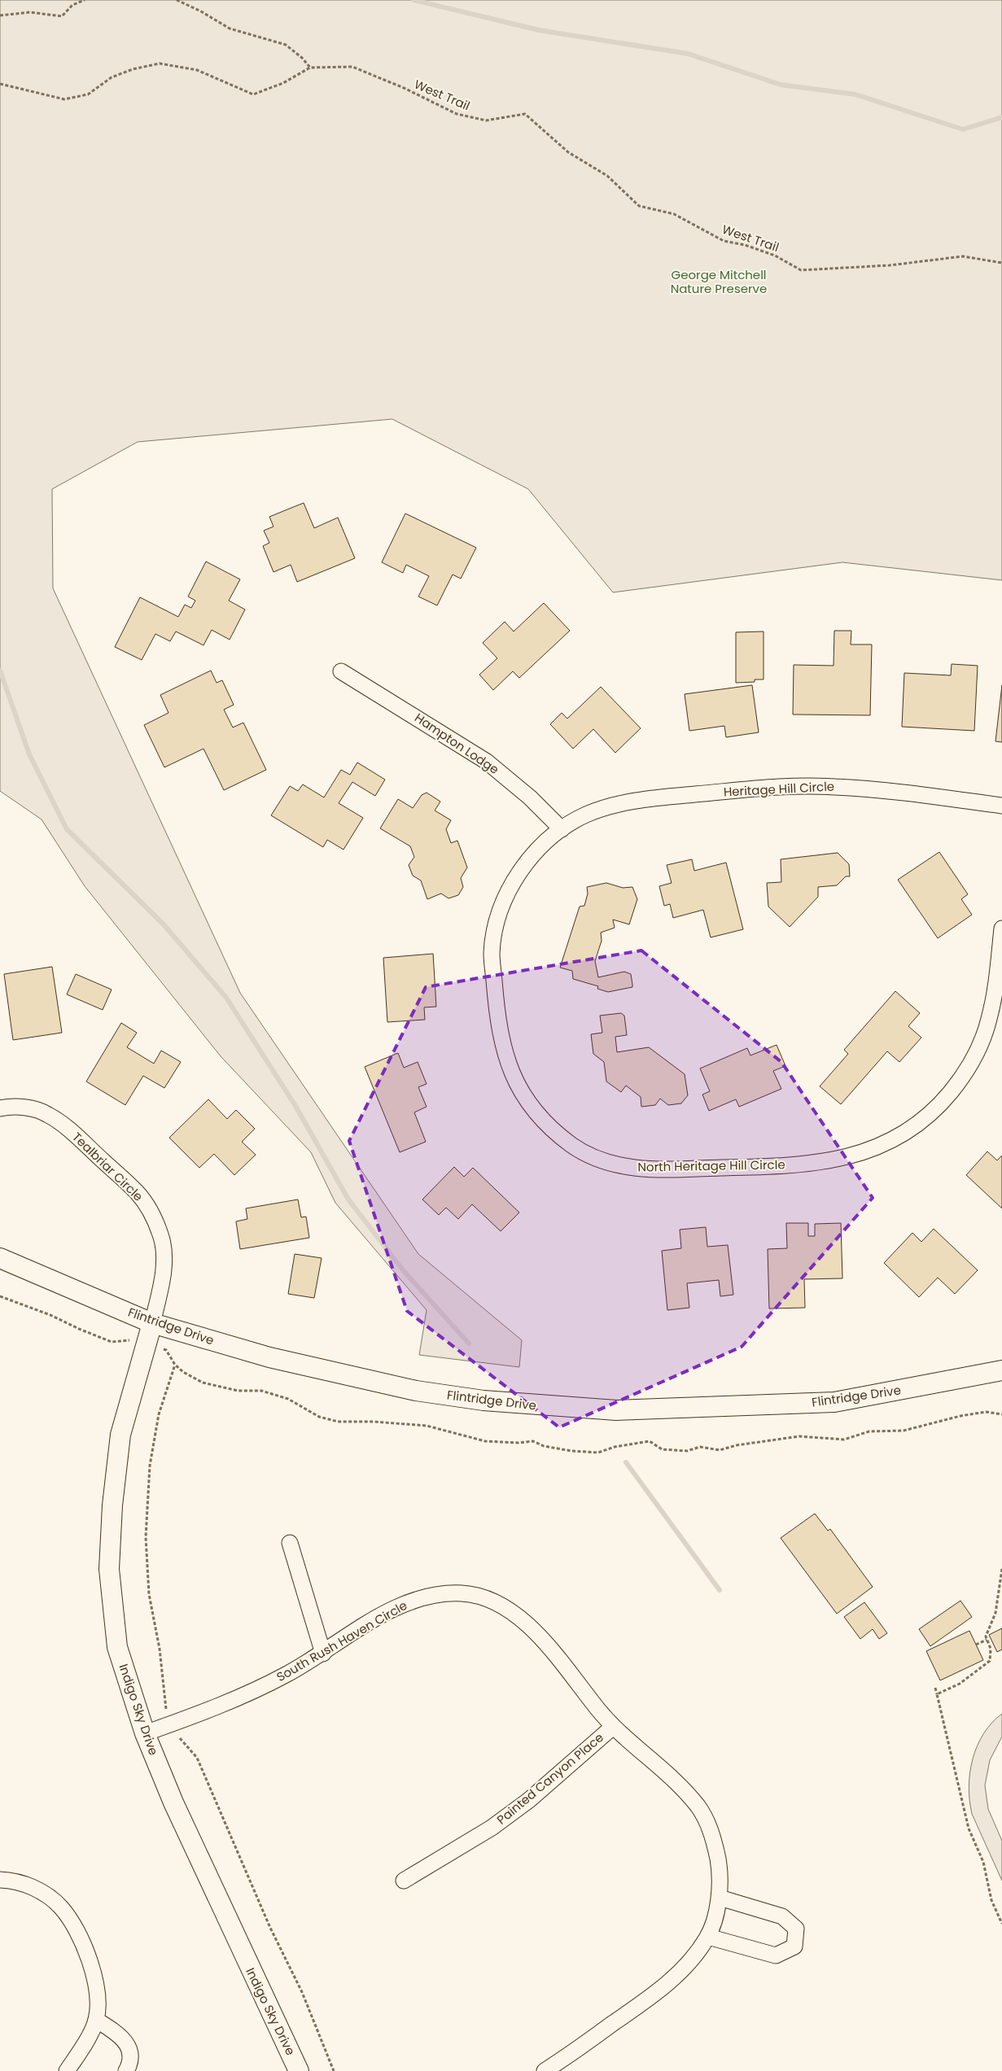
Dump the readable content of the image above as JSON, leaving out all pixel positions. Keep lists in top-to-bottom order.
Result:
{
  "streets": {
    "street": [
      "Hampton Lodge",
      "Heritage Hill Circle",
      "North Heritage Hill Circle",
      "Tealbriar Circle",
      "Flintridge Drive",
      "South Rush Haven Circle",
      "Indigo Sky Drive",
      "Painted Canyon Place"
    ],
    "path": ["West Trail"]
  },
  "crossings": [
    ["Hampton Lodge", "Heritage Hill Circle"],
    ["Hampton Lodge", "North Heritage Hill Circle"],
    ["Heritage Hill Circle", "North Heritage Hill Circle"],
    ["Tealbriar Circle", "Flintridge Drive"],
    ["Tealbriar Circle", "Indigo Sky Drive"],
    ["Flintridge Drive", "Indigo Sky Drive"],
    ["South Rush Haven Circle", "Indigo Sky Drive"],
    ["South Rush Haven Circle", "Painted Canyon Place"]
  ],
  "parks": ["George Mitchell Nature Preserve"]
}
